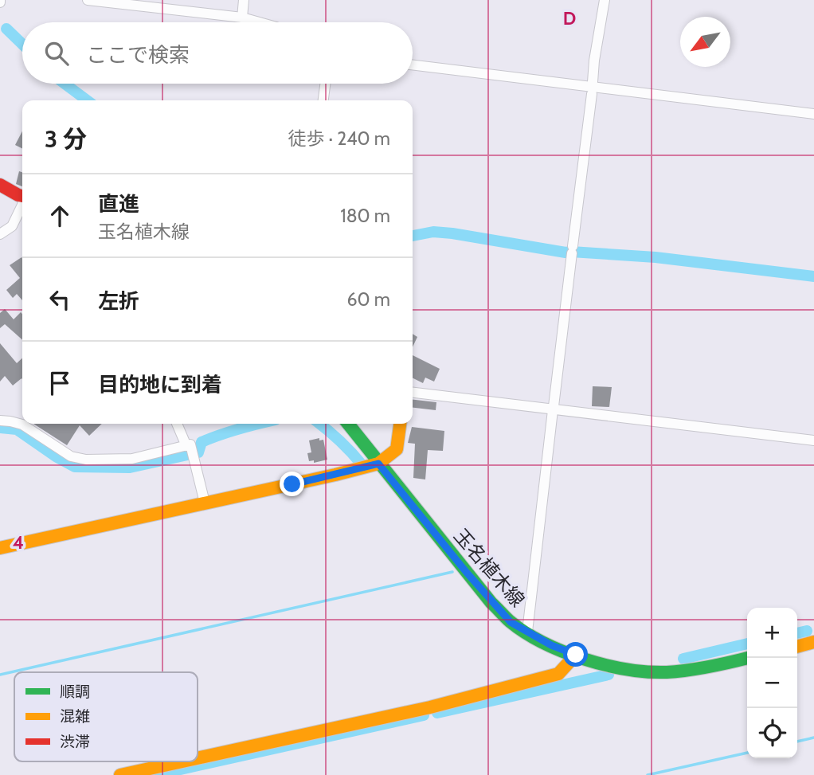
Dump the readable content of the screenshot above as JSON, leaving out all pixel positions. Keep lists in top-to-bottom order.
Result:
{
  "streets": {
    "street": ["玉名植木線"]
  },
  "legend": ["順調", "混雑", "渋滞"],
  "north": "bottom left",
  "page": {
    "search": "ここで検索",
    "heading": ["3 分", "徒歩 · 240 m"],
    "list": [
      ["直進", "玉名植木線", "180 m"],
      ["左折", "60 m"],
      "目的地に到着"
    ],
    "map_buttons": ["+", "−"]
  },
  "grid": {
    "columns": ["D"],
    "rows": ["4"]
  }
}
